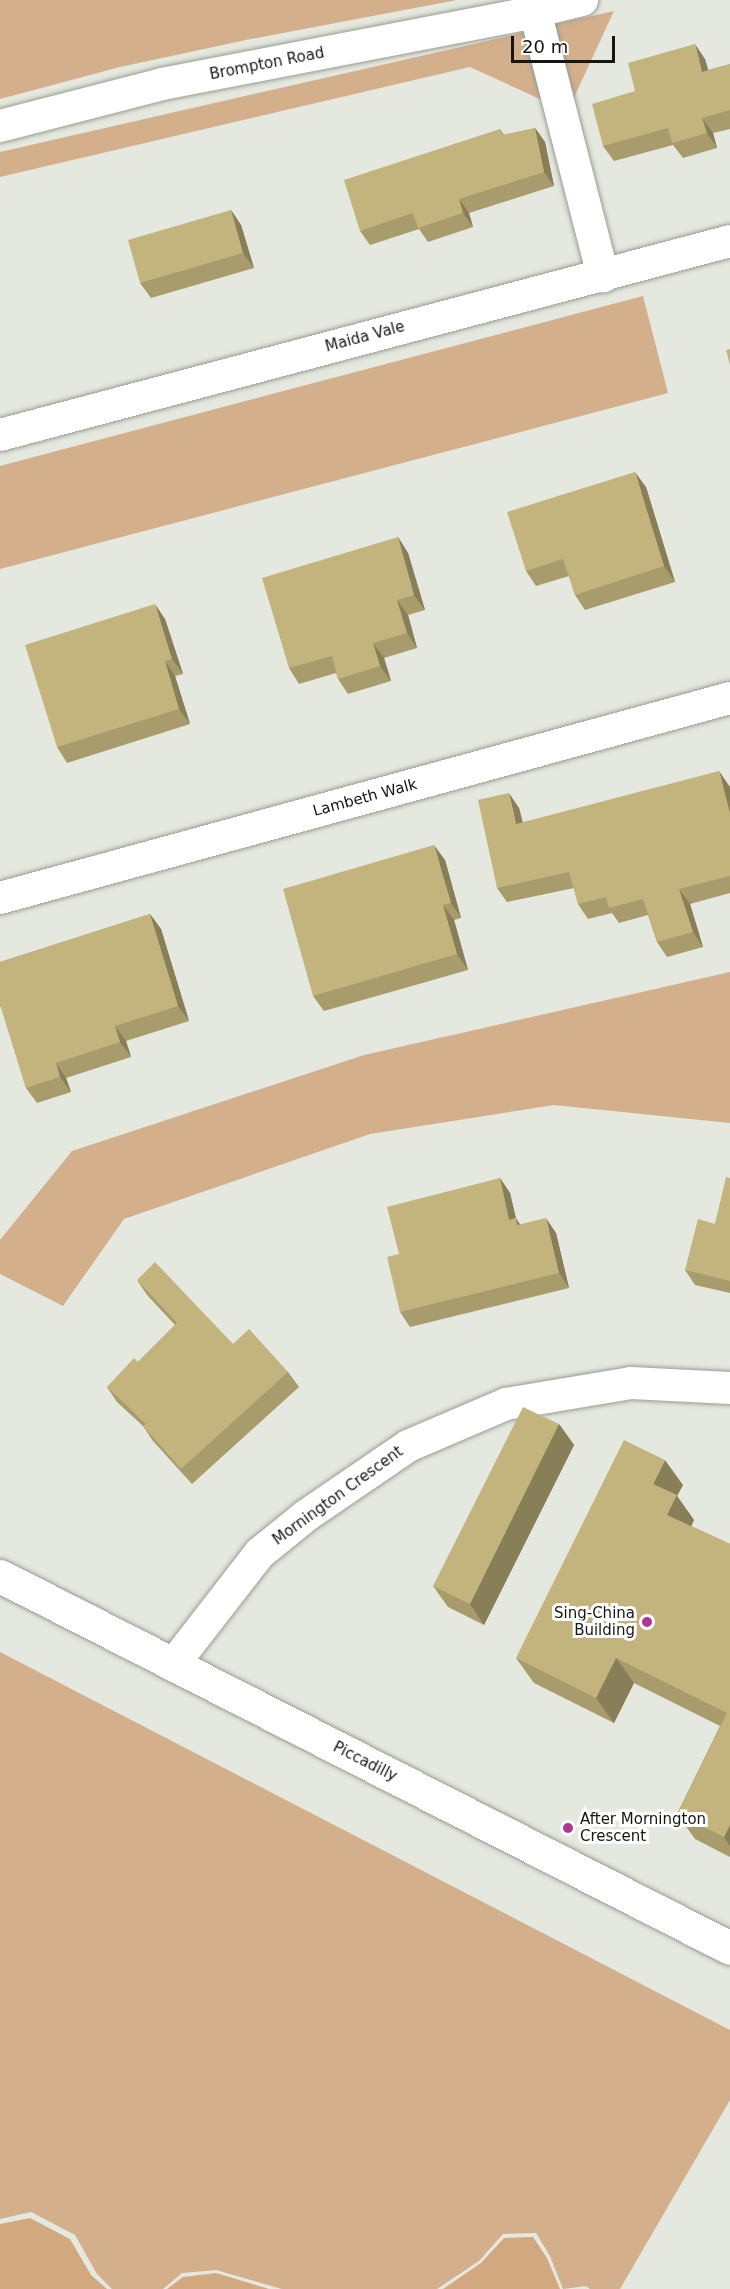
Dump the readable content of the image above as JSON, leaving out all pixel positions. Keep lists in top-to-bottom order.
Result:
{
  "streets": {
    "street": [
      "Brompton Road",
      "Maida Vale",
      "Lambeth Walk",
      "Mornington Crescent",
      "Piccadilly"
    ]
  },
  "crossings": [
    ["Mornington Crescent", "Piccadilly"]
  ],
  "places": ["Sing-China Building", "After Mornington Crescent"],
  "scale_bar": "20 m"
}
